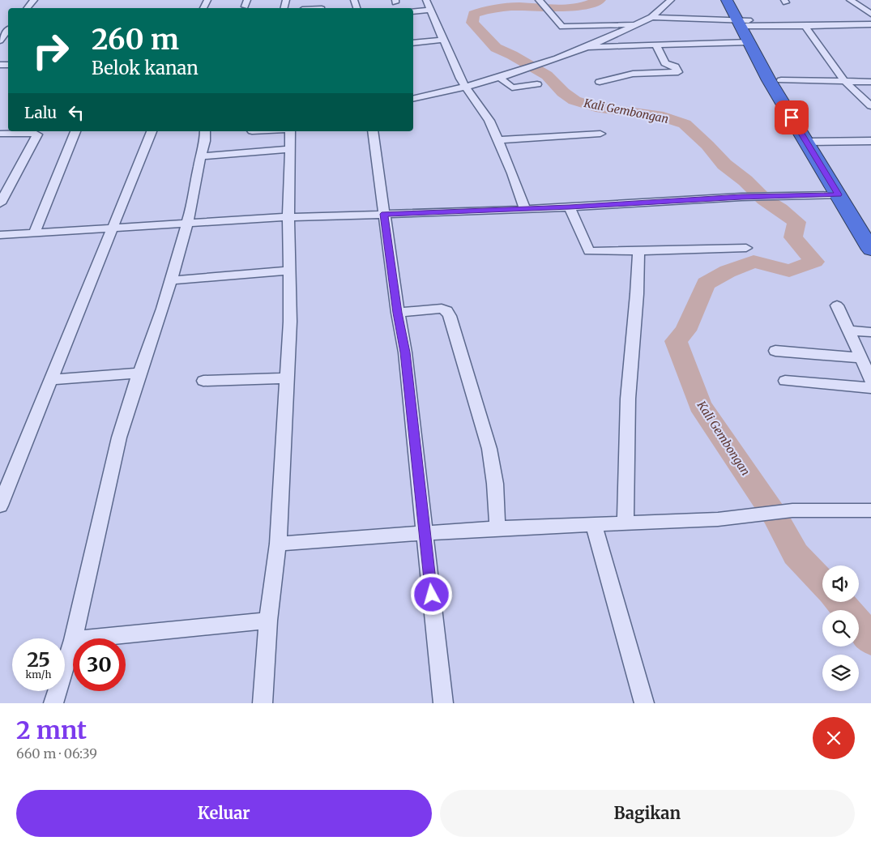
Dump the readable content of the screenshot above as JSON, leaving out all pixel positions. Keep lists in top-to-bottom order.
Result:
{
  "water": ["Kali Gembongan"],
  "page": {
    "turn": ["260 m", "Belok kanan"],
    "then": "Lalu",
    "speed": "25 km/h",
    "limit": "30",
    "heading": ["2 mnt", "660 m · 06:39"],
    "buttons": ["Keluar", "Bagikan"]
  }
}
